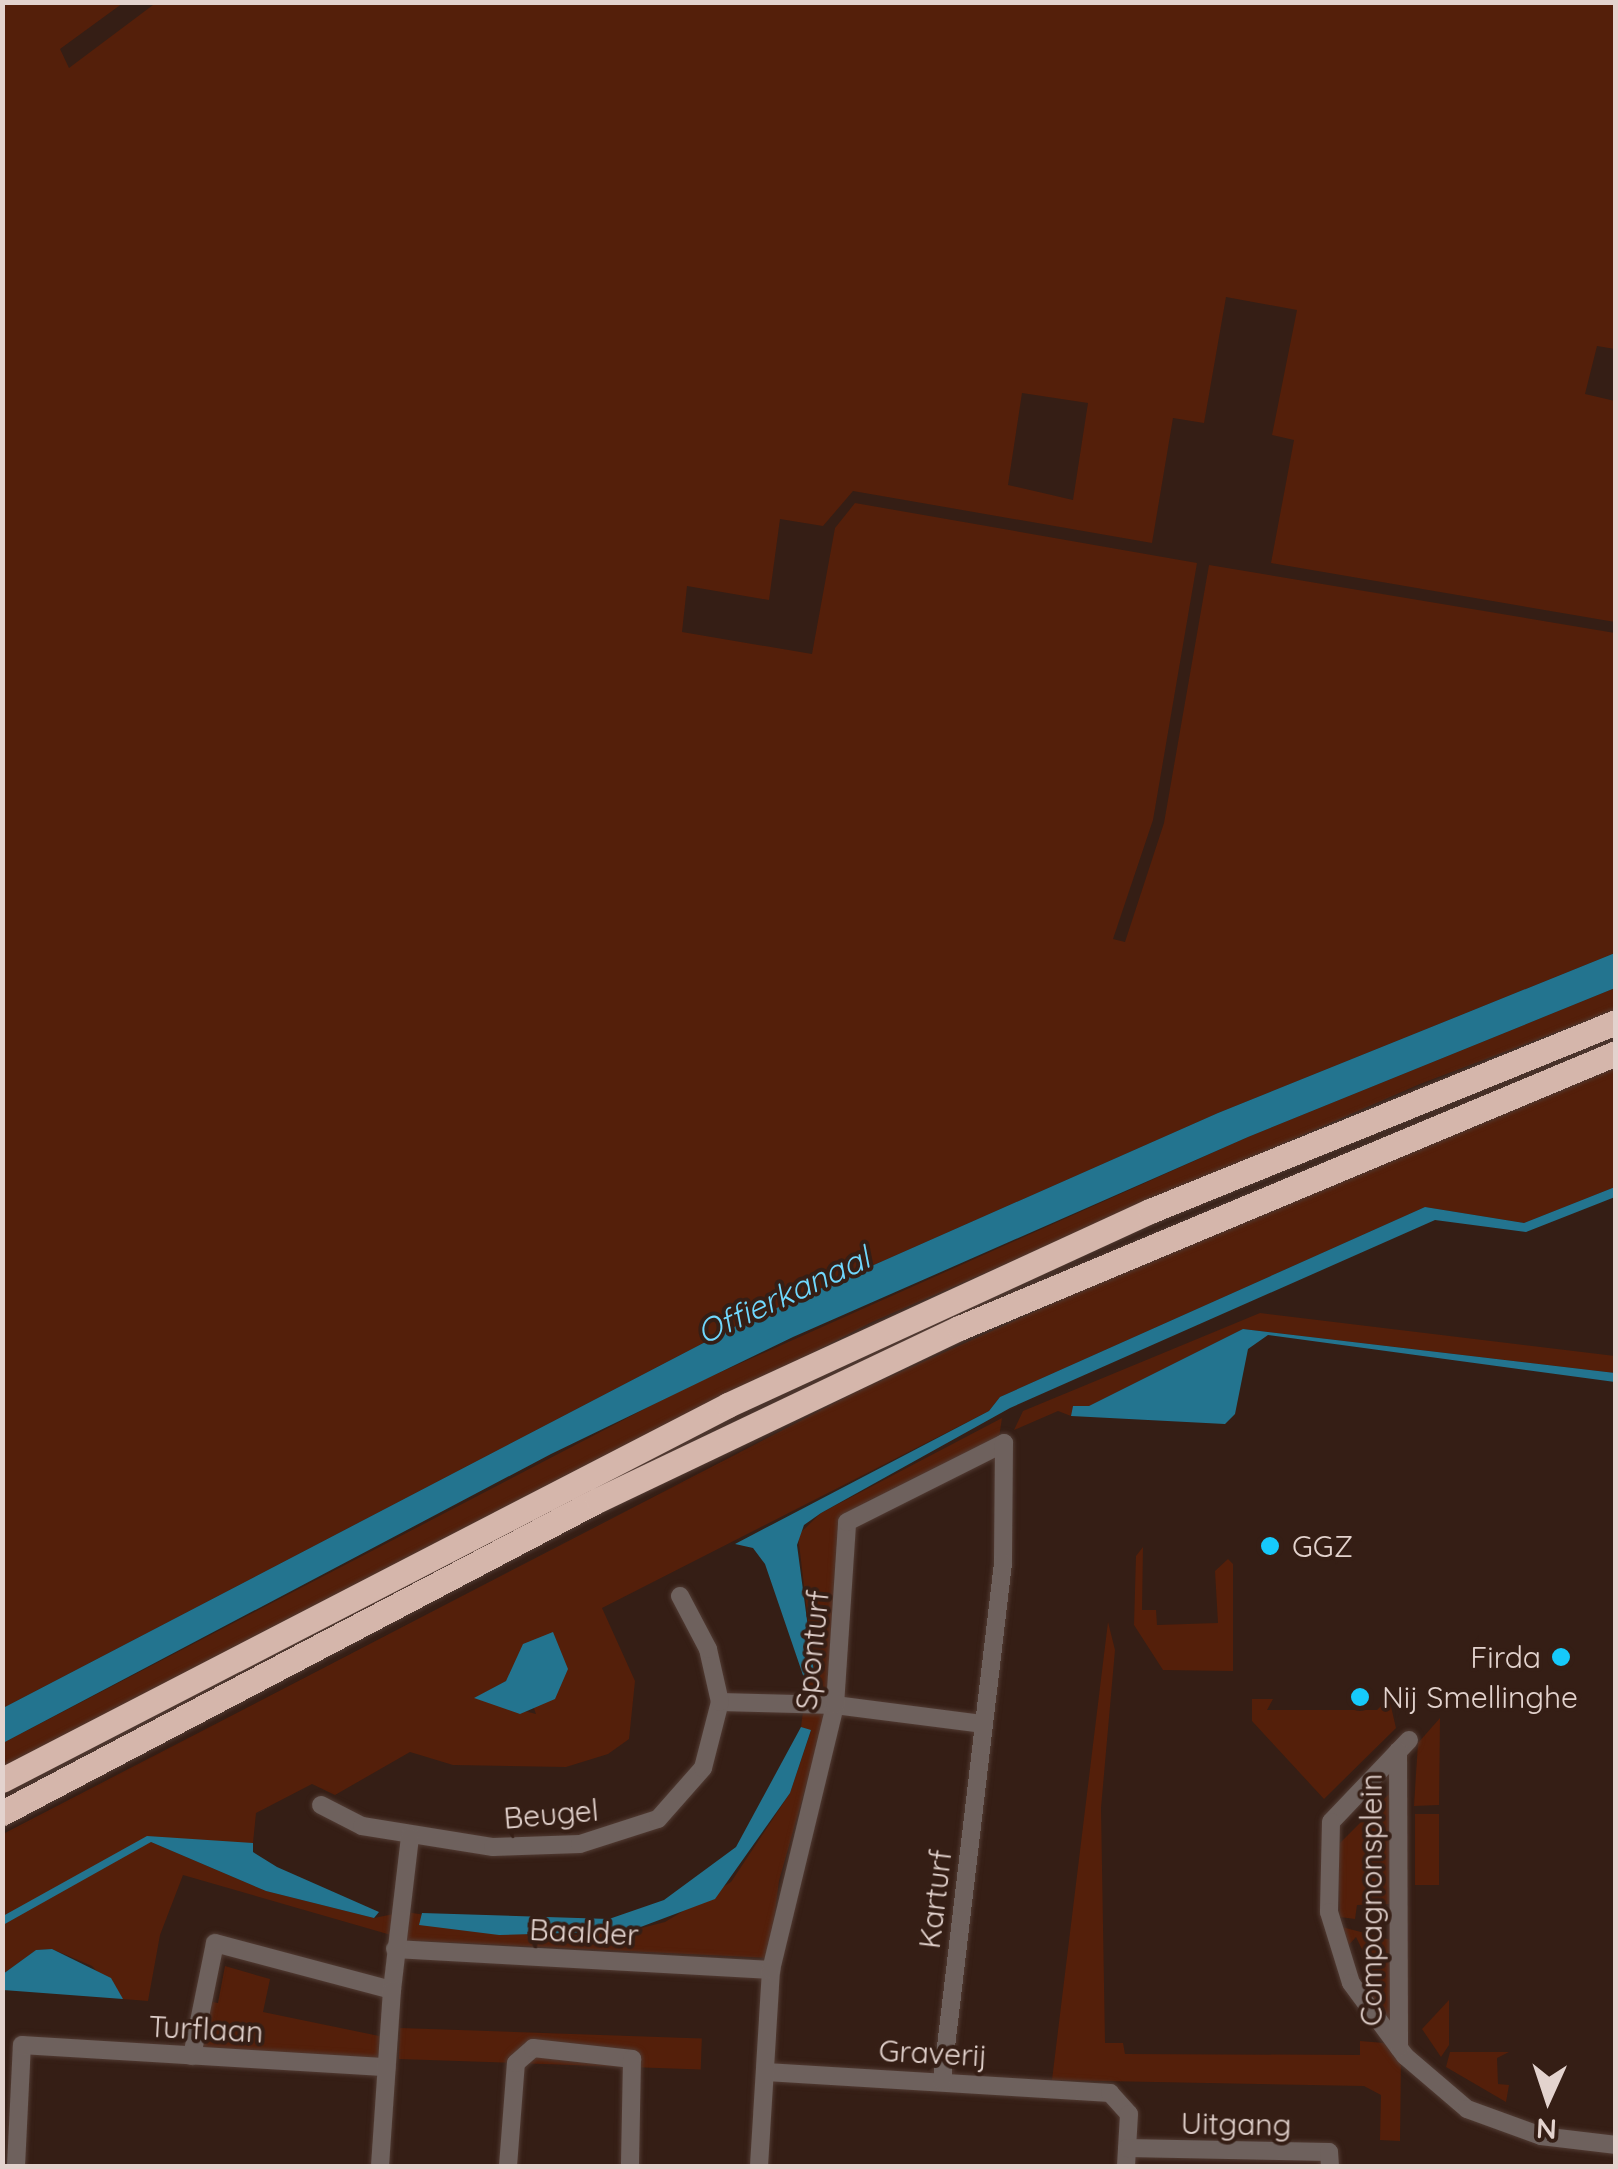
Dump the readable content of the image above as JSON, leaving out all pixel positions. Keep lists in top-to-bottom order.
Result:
{
  "streets": {
    "street": [
      "Sponturf",
      "Beugel",
      "Karturf",
      "Compagnonsplein",
      "Baalder",
      "Turflaan",
      "Graverij",
      "Uitgang"
    ]
  },
  "crossings": [
    ["Sponturf", "Karturf"],
    ["Sponturf", "Baalder"],
    ["Sponturf", "Graverij"],
    ["Karturf", "Graverij"],
    ["Graverij", "Uitgang"]
  ],
  "water": ["Offierkanaal"],
  "places": ["GGZ", "Firda", "Nij Smellinghe"],
  "north": "bottom"
}
